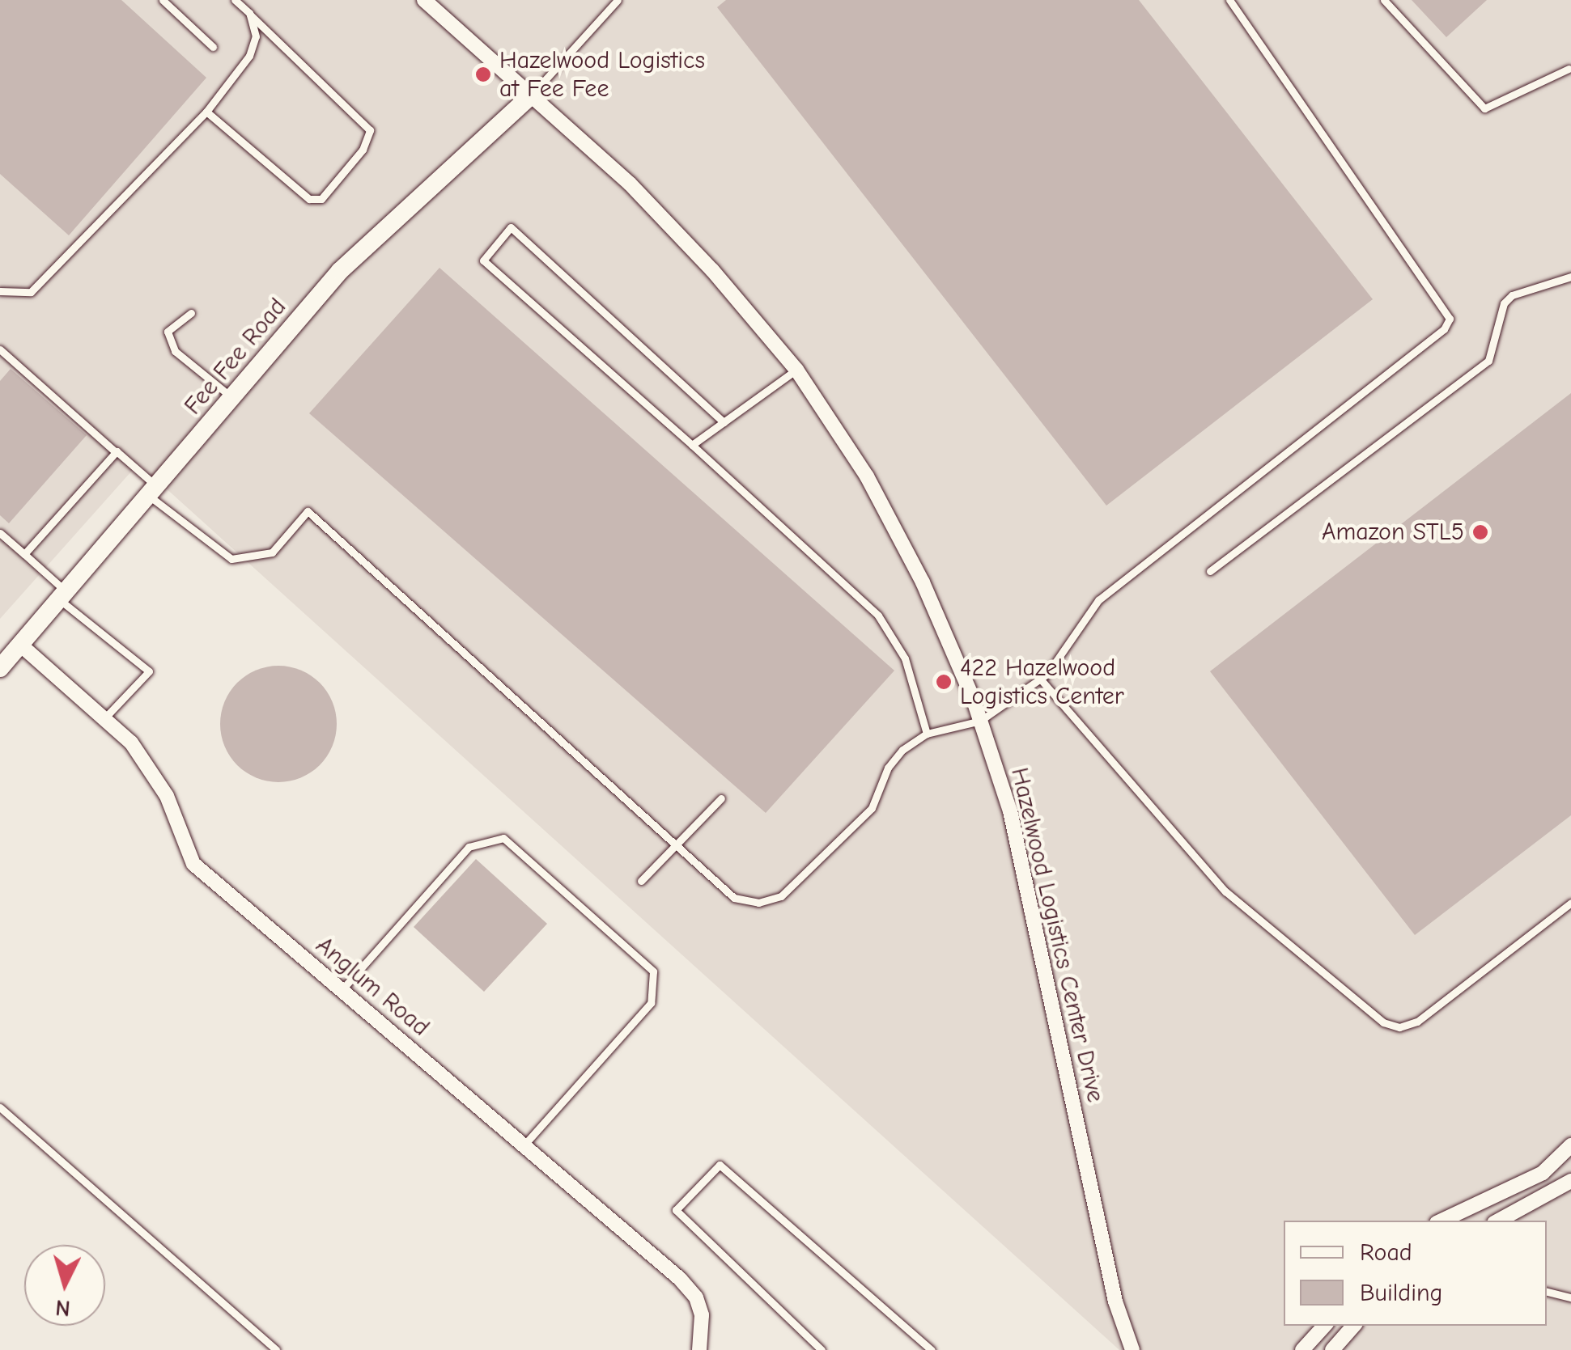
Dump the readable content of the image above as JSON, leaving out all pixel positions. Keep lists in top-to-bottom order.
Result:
{
  "streets": {
    "street": ["Fee Fee Road", "Hazelwood Logistics Center Drive", "Anglum Road"]
  },
  "crossings": [
    ["Fee Fee Road", "Hazelwood Logistics Center Drive"],
    ["Fee Fee Road", "Anglum Road"]
  ],
  "places": ["Hazelwood Logistics at Fee Fee", "Amazon STL5", "422 Hazelwood Logistics Center"],
  "legend": ["Road", "Building"],
  "north": "bottom"
}
